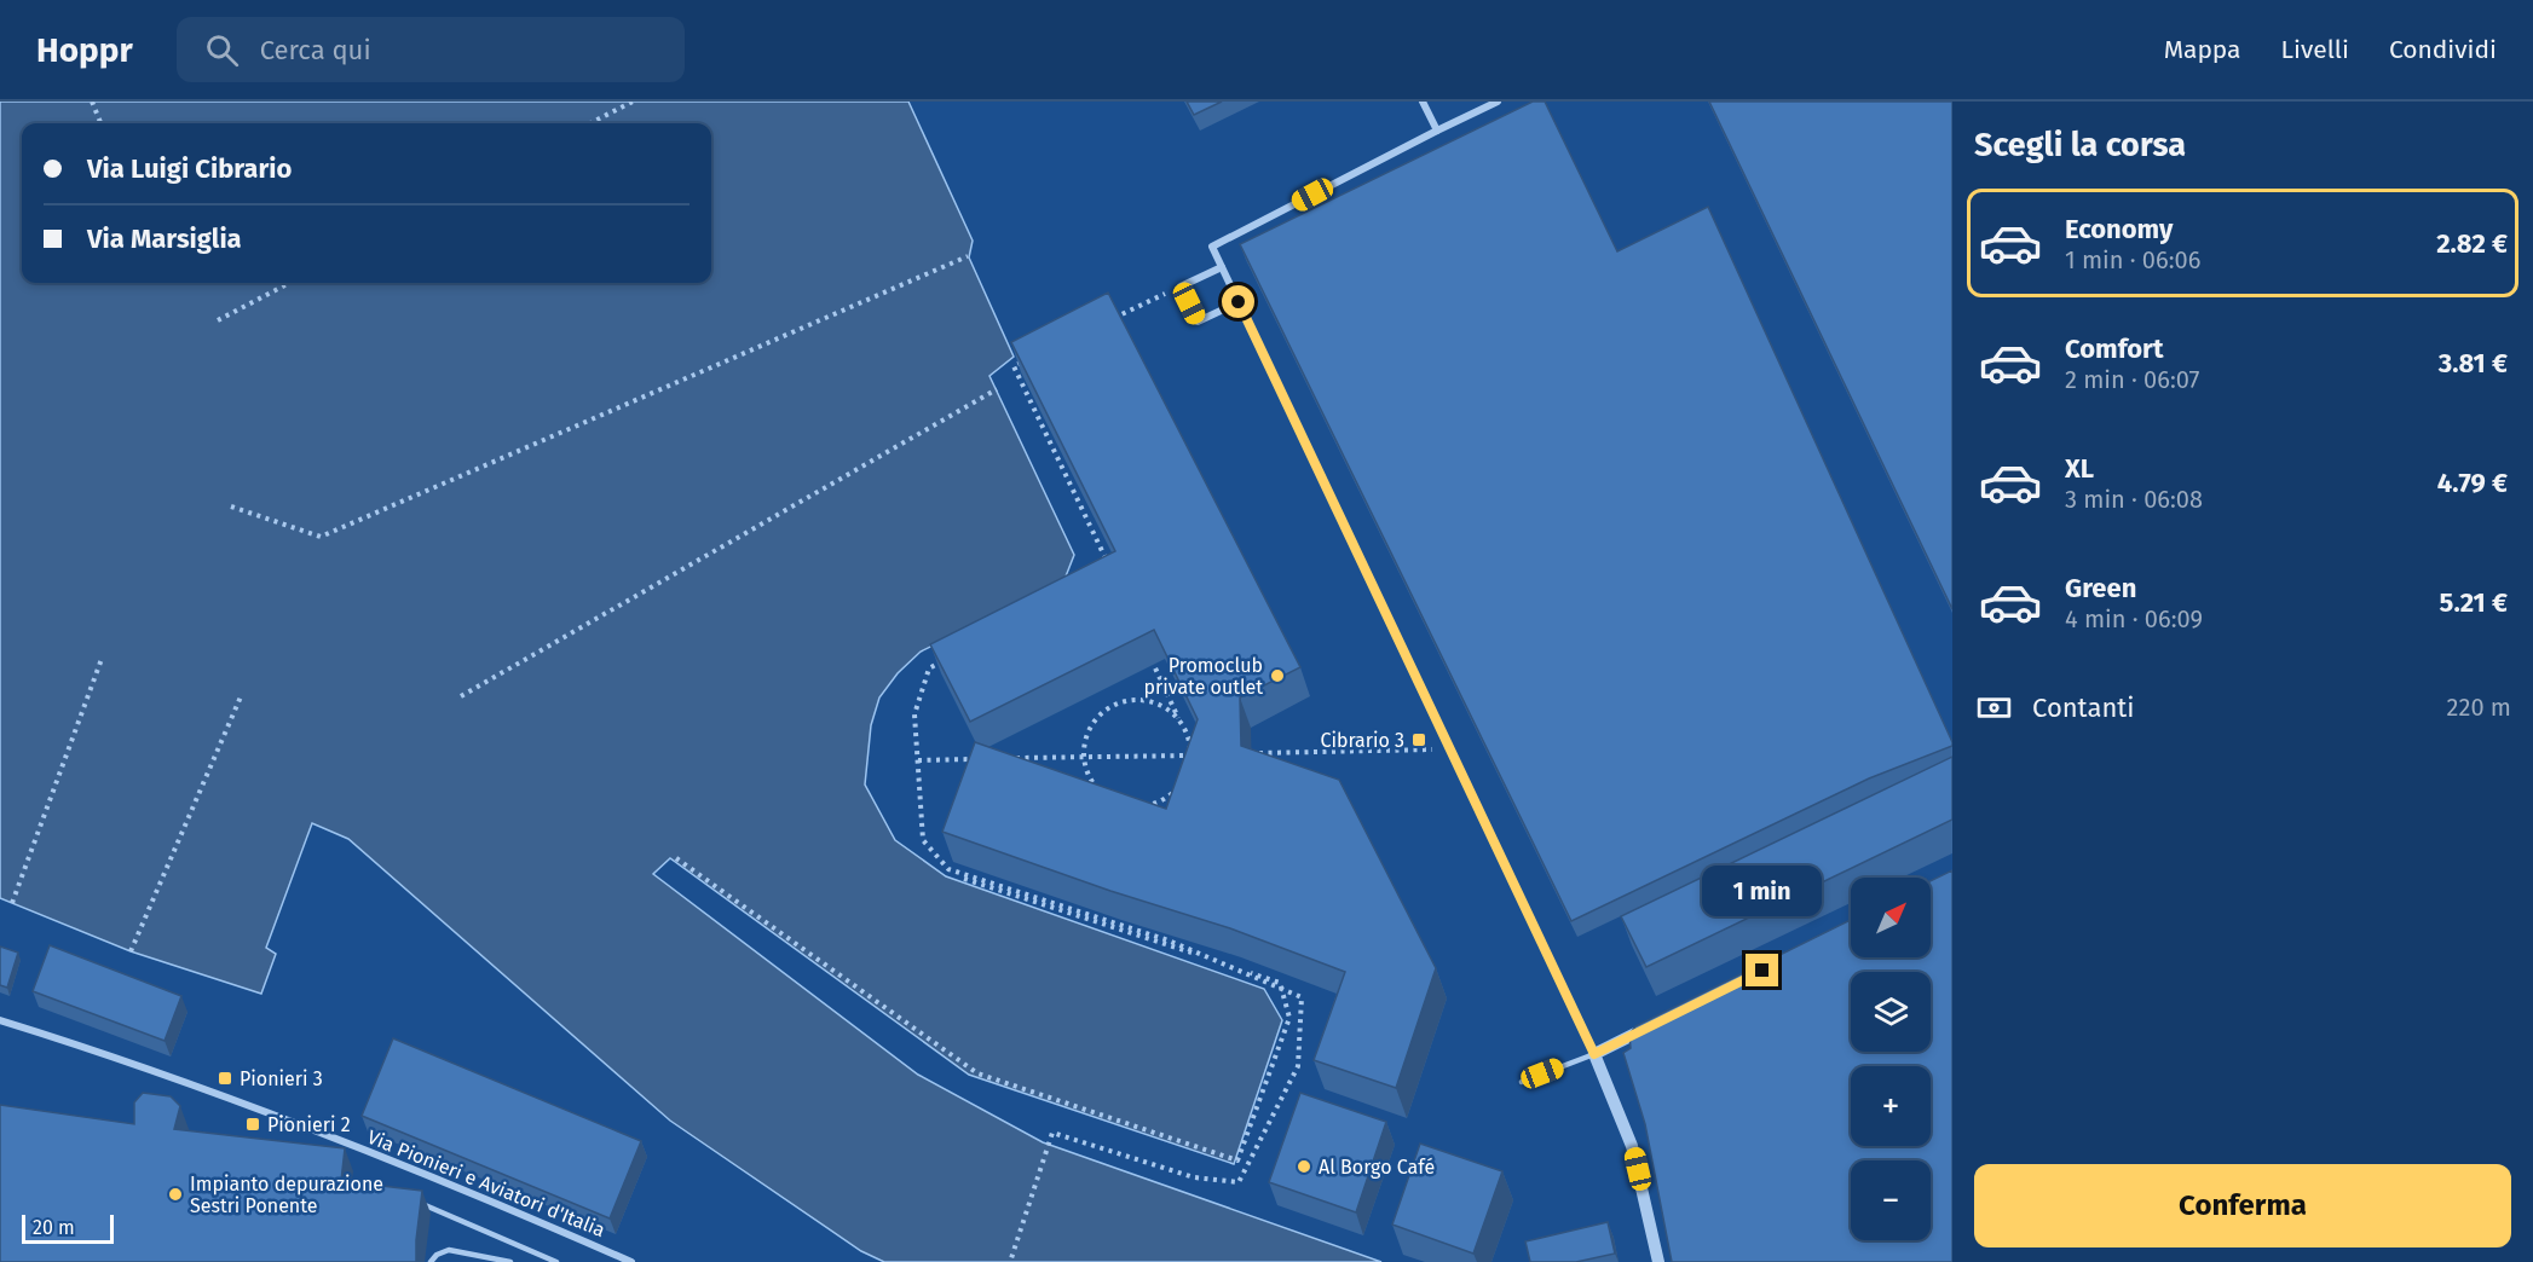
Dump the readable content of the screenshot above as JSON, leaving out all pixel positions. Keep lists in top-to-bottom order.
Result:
{
  "streets": {
    "street": ["Via Pionieri e Aviatori d'Italia"]
  },
  "places": {
    "other": ["Promoclub private outlet", "Al Borgo Café", "Impianto depurazione Sestri Ponente"],
    "transit": ["Cibrario 3", "Pionieri 3", "Pionieri 2"]
  },
  "scale_bar": "20 m",
  "north": "top right",
  "page": {
    "header": "Hoppr",
    "search": "Cerca qui",
    "nav": ["Mappa", "Livelli", "Condividi"],
    "heading": "Scegli la corsa",
    "banner": ["Via Luigi Cibrario", "Via Marsiglia"],
    "list": [
      {
        "name": "Economy",
        "note": "1 min · 06:06",
        "value": "2.82 €"
      },
      {
        "name": "Comfort",
        "note": "2 min · 06:07",
        "value": "3.81 €"
      },
      {
        "name": "XL",
        "note": "3 min · 06:08",
        "value": "4.79 €"
      },
      {
        "name": "Green",
        "note": "4 min · 06:09",
        "value": "5.21 €"
      }
    ],
    "pay": ["Contanti", "220 m"],
    "bubble": "1 min",
    "map_buttons": ["+", "−"],
    "buttons": "Conferma",
    "scale": "20 m"
  }
}
